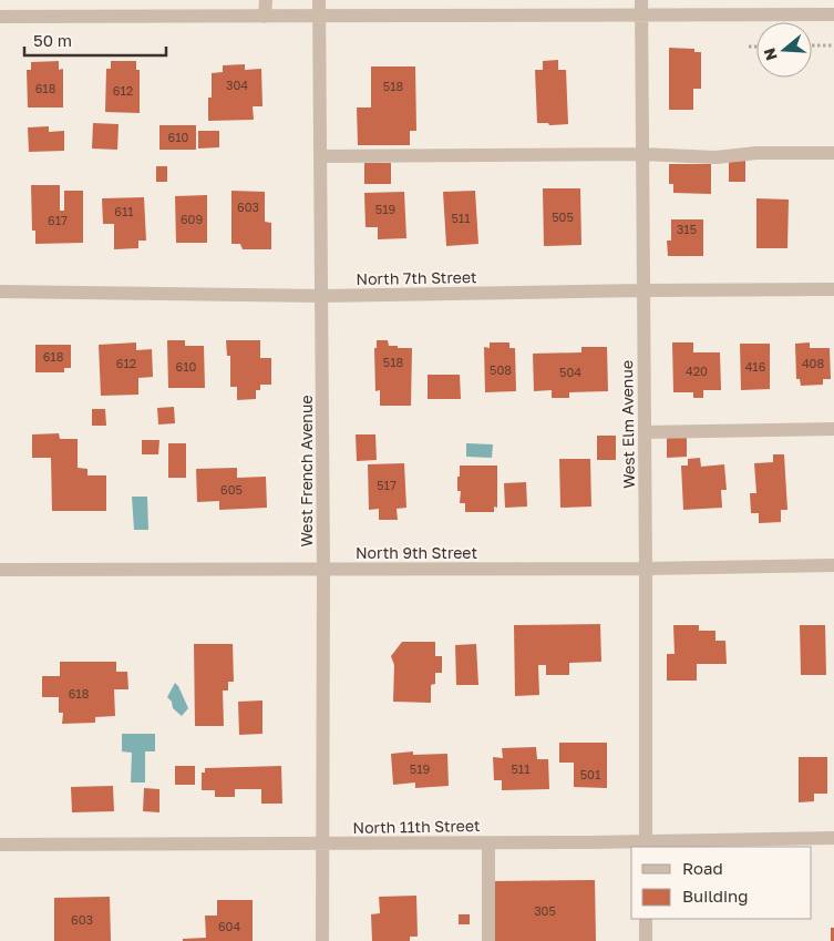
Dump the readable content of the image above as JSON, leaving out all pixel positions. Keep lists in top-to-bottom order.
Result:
{
  "streets": {
    "street": [
      "North 7th Street",
      "West Elm Avenue",
      "West French Avenue",
      "North 9th Street",
      "North 11th Street"
    ]
  },
  "crossings": [
    ["North 7th Street", "West Elm Avenue"],
    ["North 7th Street", "West French Avenue"],
    ["West Elm Avenue", "North 9th Street"],
    ["West Elm Avenue", "North 11th Street"],
    ["West French Avenue", "North 9th Street"],
    ["West French Avenue", "North 11th Street"]
  ],
  "house_numbers": [
    "304",
    "518",
    "618",
    "612",
    "610",
    "603",
    "519",
    "611",
    "505",
    "511",
    "609",
    "617",
    "315",
    "618",
    "518",
    "612",
    "408",
    "610",
    "416",
    "508",
    "420",
    "504",
    "517",
    "605",
    "618",
    "519",
    "511",
    "501",
    "305",
    "603",
    "604"
  ],
  "legend": ["Road", "Building"],
  "scale_bar": "50 m",
  "north": "left"
}
